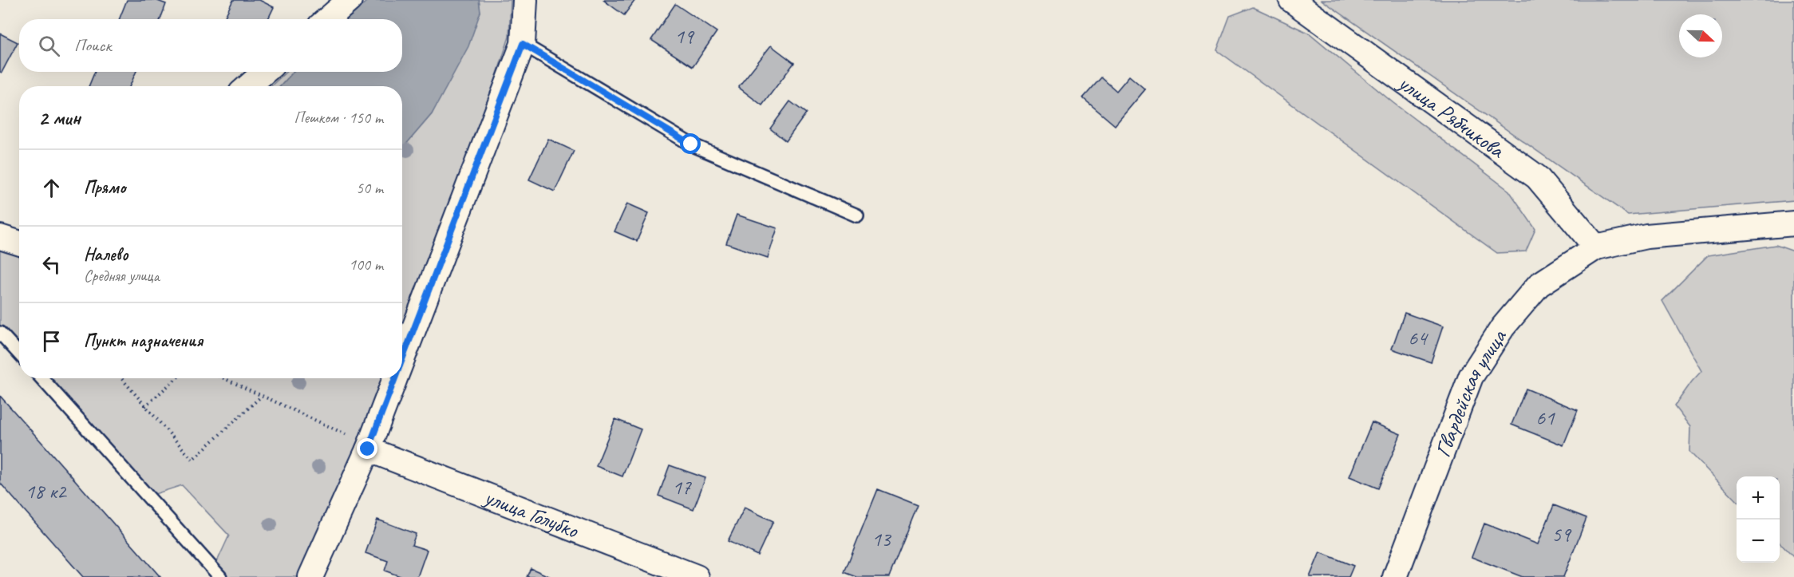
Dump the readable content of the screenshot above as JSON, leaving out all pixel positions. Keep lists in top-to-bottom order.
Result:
{
  "streets": {
    "street": ["улица Рябчикова", "Гвардейская улица", "улица Голубко"]
  },
  "crossings": [
    ["улица Рябчикова", "Гвардейская улица"]
  ],
  "house_numbers": [
    "19",
    "64",
    "61",
    "17",
    "18 к2",
    "59",
    "13"
  ],
  "north": "right",
  "page": {
    "search": "Поиск",
    "heading": ["2 мин", "Пешком · 150 m"],
    "list": [
      ["Прямо", "50 m"],
      ["Налево", "Средняя улица", "100 m"],
      "Пункт назначения"
    ],
    "map_buttons": ["+", "−"]
  }
}
